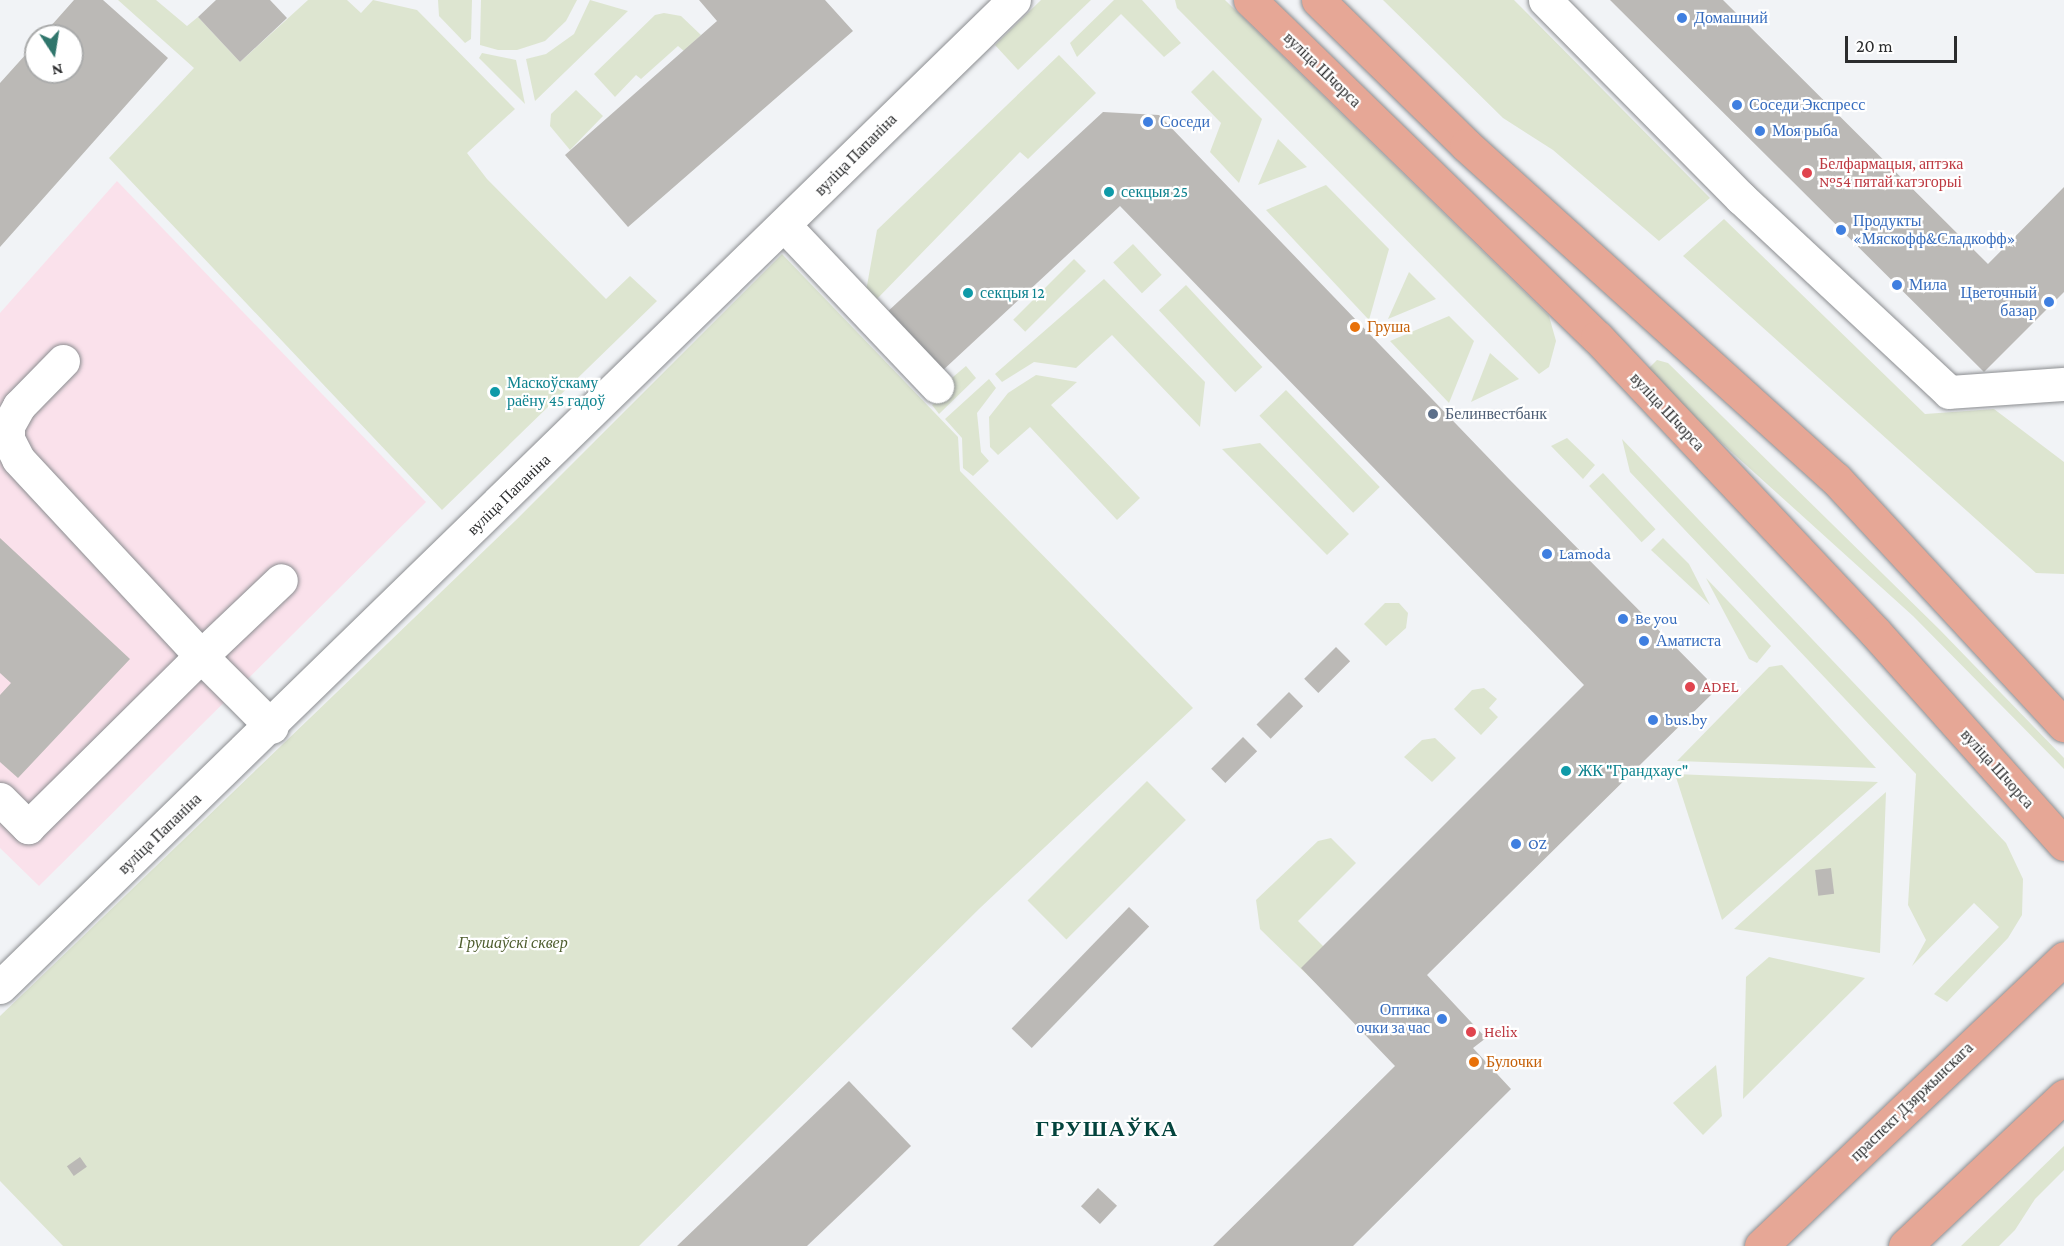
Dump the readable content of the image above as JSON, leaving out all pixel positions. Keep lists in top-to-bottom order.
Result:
{
  "streets": {
    "main road": ["вуліца Шчорса", "праспект Дзяржынскага"],
    "street": ["вуліца Папаніна"]
  },
  "districts": ["ГРУШАЎКА"],
  "parks": ["Грушаўскі сквер"],
  "places": [
    "Домашний",
    "Соседи Экспресс",
    "Соседи",
    "Моя рыба",
    "Белфармацыя, аптэка №54 пятай катэгорыі",
    "секцыя 25",
    "Продукты «Мяскофф&Сладкофф»",
    "Мила",
    "секцыя 12",
    "Цветочный базар",
    "Груша",
    "Маскоўскаму раёну 45 гадоў",
    "Белинвестбанк",
    "Lamoda",
    "Be you",
    "Аматиста",
    "ADEL",
    "bus.by",
    "ЖК \"Грандхаус\"",
    "OZ",
    "Оптика очки за час",
    "Helix",
    "Булочки"
  ],
  "scale_bar": "20 m",
  "north": "bottom"
}
